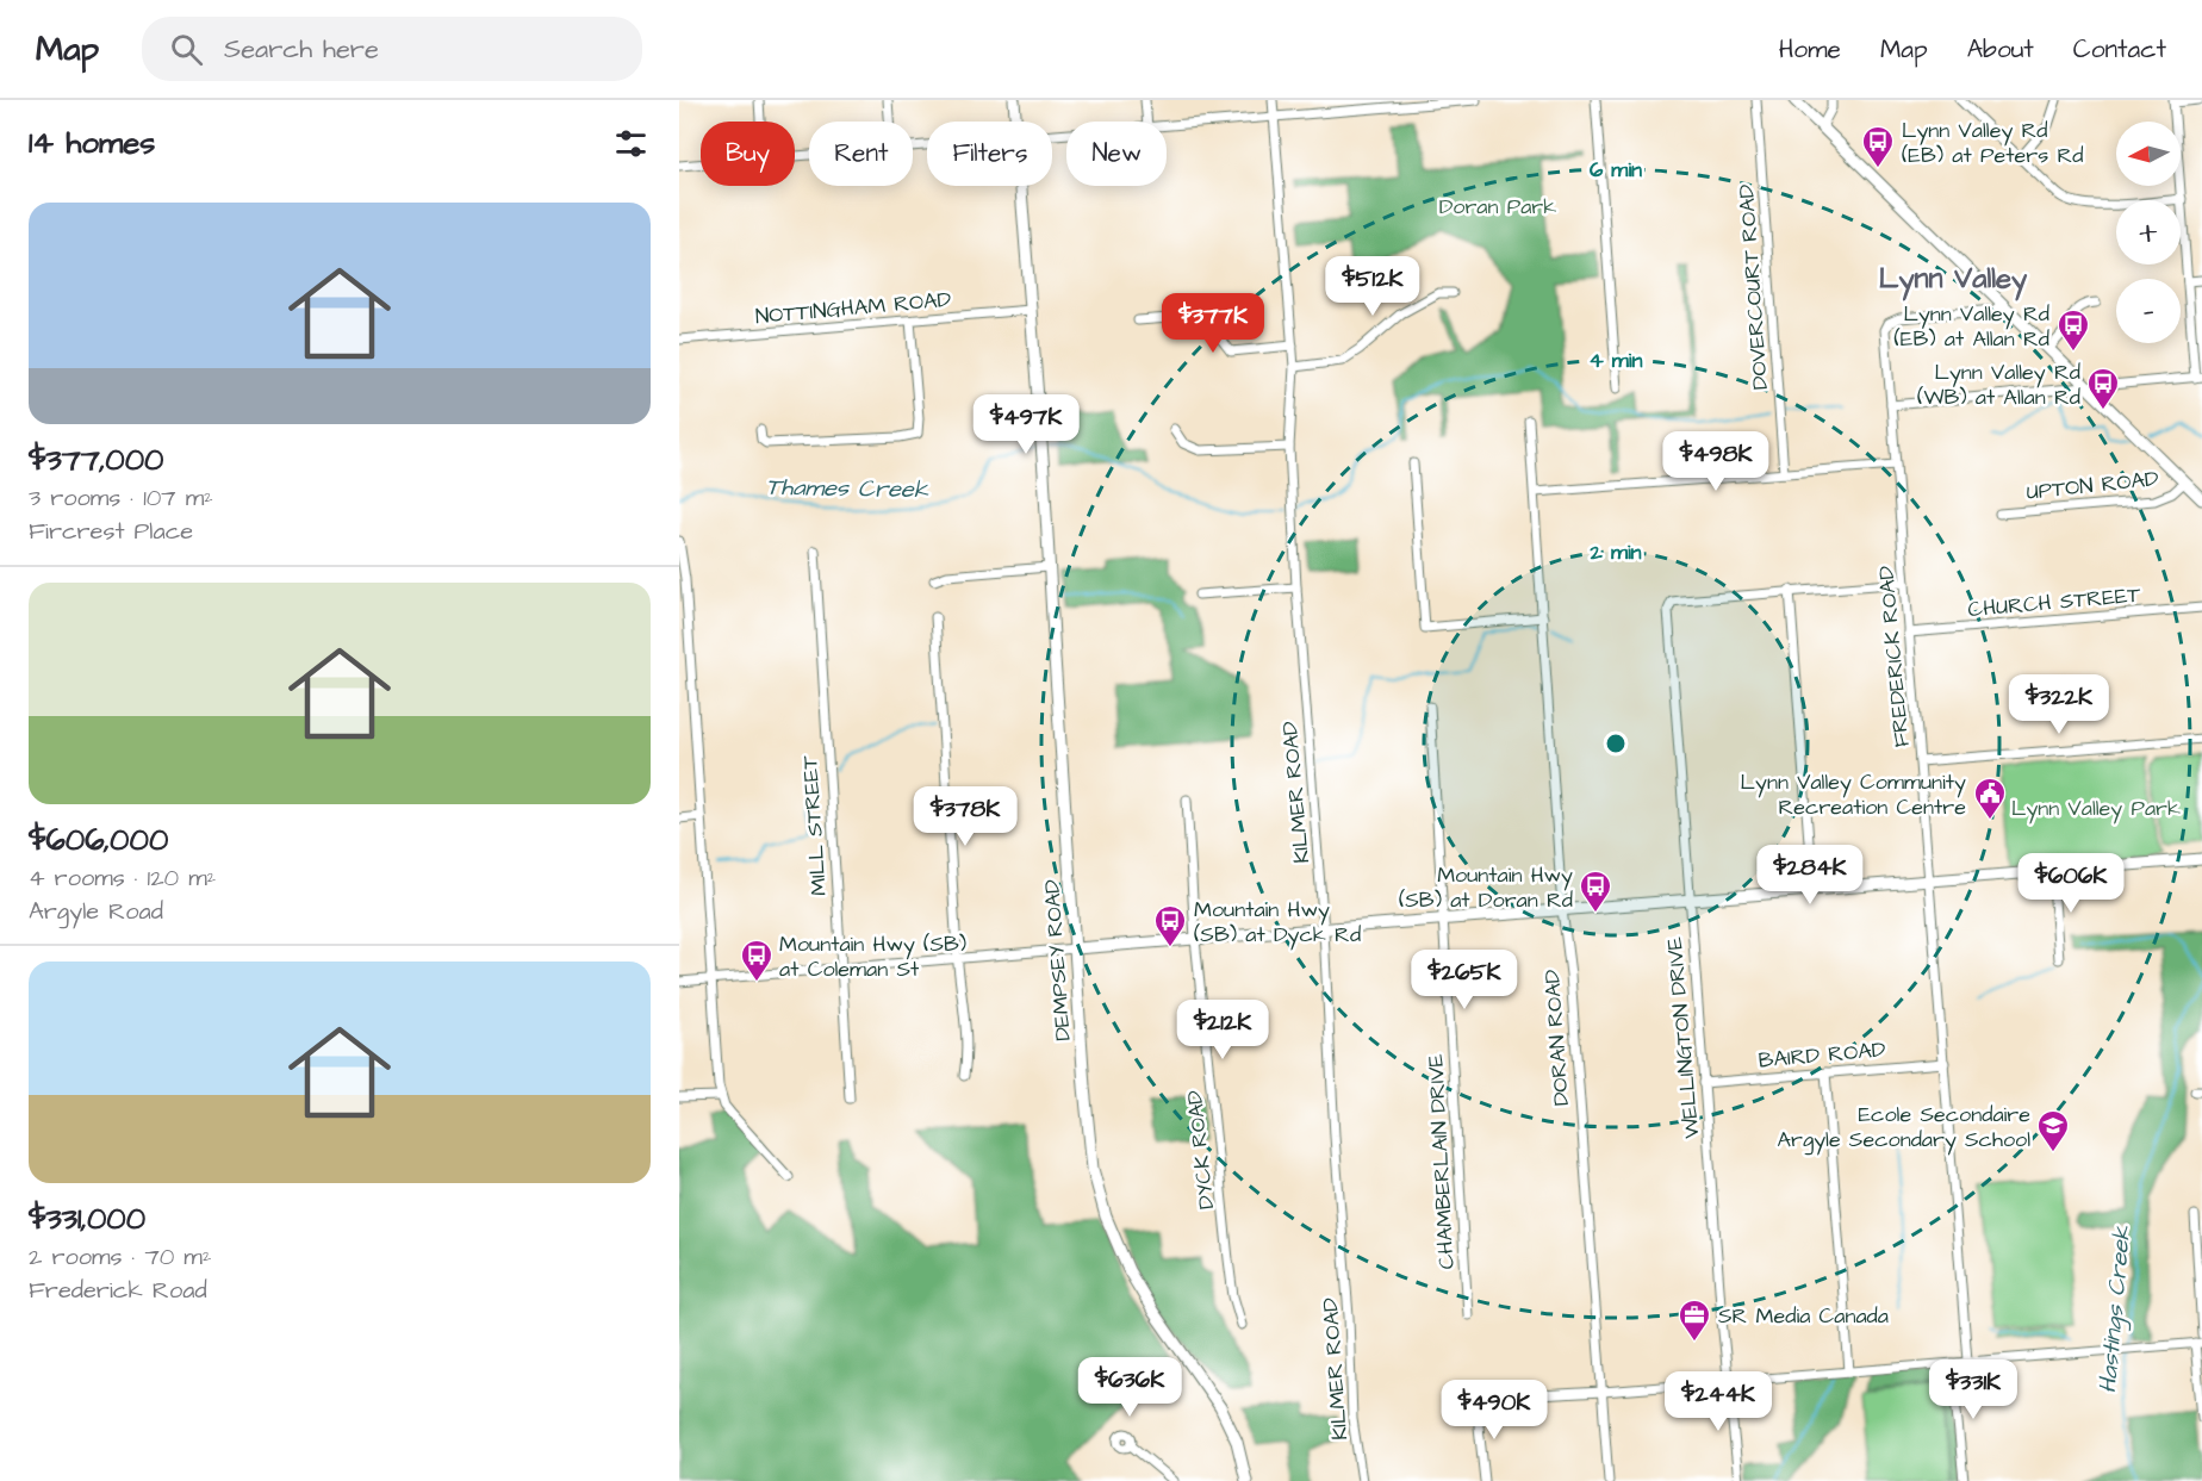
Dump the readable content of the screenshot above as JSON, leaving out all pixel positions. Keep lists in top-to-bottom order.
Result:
{
  "streets": {
    "street": [
      "DOVERCOURT ROAD",
      "NOTTINGHAM ROAD",
      "UPTON ROAD",
      "CHURCH STREET",
      "FREDERICK ROAD",
      "KILMER ROAD",
      "MILL STREET",
      "DEMPSEY ROAD",
      "DORAN ROAD",
      "WELLINGTON DRIVE",
      "BAIRD ROAD",
      "DYCK ROAD",
      "CHAMBERLAIN DRIVE"
    ]
  },
  "crossings": [
    ["NOTTINGHAM ROAD", "DEMPSEY ROAD"],
    ["CHURCH STREET", "FREDERICK ROAD"],
    ["FREDERICK ROAD", "BAIRD ROAD"],
    ["WELLINGTON DRIVE", "BAIRD ROAD"]
  ],
  "districts": ["Lynn Valley"],
  "water": ["Thames Creek", "Hastings Creek"],
  "parks": ["Doran Park", "Lynn Valley Park"],
  "places": {
    "bus stop": [
      "Lynn Valley Rd (EB) at Peters Rd",
      "Lynn Valley Rd (EB) at Allan Rd",
      "Lynn Valley Rd (WB) at Allan Rd",
      "Mountain Hwy (SB) at Doran Rd",
      "Mountain Hwy (SB) at Dyck Rd",
      "Mountain Hwy (SB) at Coleman St"
    ],
    "public building": ["Lynn Valley Community Recreation Centre"],
    "school or university": ["Ecole Secondaire Argyle Secondary School"],
    "office": ["SR Media Canada"]
  },
  "north": "left",
  "page": {
    "header": "Map",
    "search": "Search here",
    "nav": [
      "Home",
      "Map",
      "About",
      "Contact"
    ],
    "heading": "14 homes",
    "map_buttons": ["+", "−"],
    "chip": [
      "Buy",
      "Rent",
      "Filters",
      "New"
    ],
    "list": [
      {
        "name": "$377,000",
        "note": "3 rooms · 107 m² · Fircrest Place"
      },
      {
        "name": "$606,000",
        "note": "4 rooms · 120 m² · Argyle Road"
      },
      {
        "name": "$331,000",
        "note": "2 rooms · 70 m² · Frederick Road"
      }
    ],
    "price": [
      "$512K",
      "$377K",
      "$497K",
      "$498K",
      "$322K",
      "$378K",
      "$284K",
      "$606K",
      "$265K",
      "$212K",
      "$636K",
      "$331K",
      "$244K",
      "$490K"
    ]
  },
  "rings": ["6 min", "4 min", "2 min"]
}
